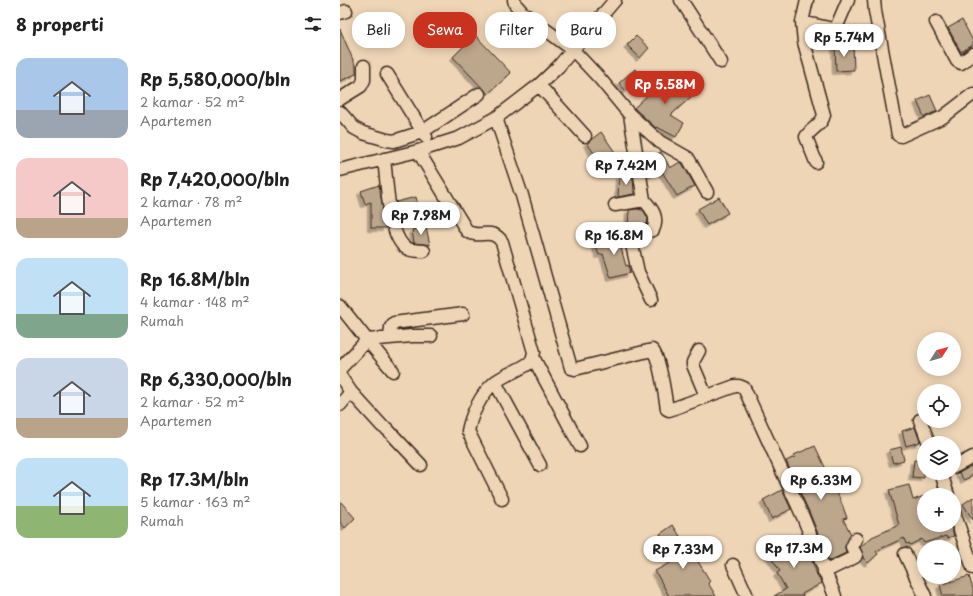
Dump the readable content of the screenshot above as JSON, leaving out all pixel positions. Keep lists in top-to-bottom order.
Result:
{
  "north": "top right",
  "page": {
    "heading": "8 properti",
    "chip": [
      "Beli",
      "Sewa",
      "Filter",
      "Baru"
    ],
    "price": [
      "Rp 5.74M",
      "Rp 5.58M",
      "Rp 7.42M",
      "Rp 7.98M",
      "Rp 16.8M",
      "Rp 6.33M",
      "Rp 17.3M",
      "Rp 7.33M"
    ],
    "list": [
      {
        "name": "Rp 5,580,000/bln",
        "note": "2 kamar · 52 m² · Apartemen"
      },
      {
        "name": "Rp 7,420,000/bln",
        "note": "2 kamar · 78 m² · Apartemen"
      },
      {
        "name": "Rp 16.8M/bln",
        "note": "4 kamar · 148 m² · Rumah"
      },
      {
        "name": "Rp 6,330,000/bln",
        "note": "2 kamar · 52 m² · Apartemen"
      },
      {
        "name": "Rp 17.3M/bln",
        "note": "5 kamar · 163 m² · Rumah"
      }
    ],
    "map_buttons": ["+", "−"]
  }
}
